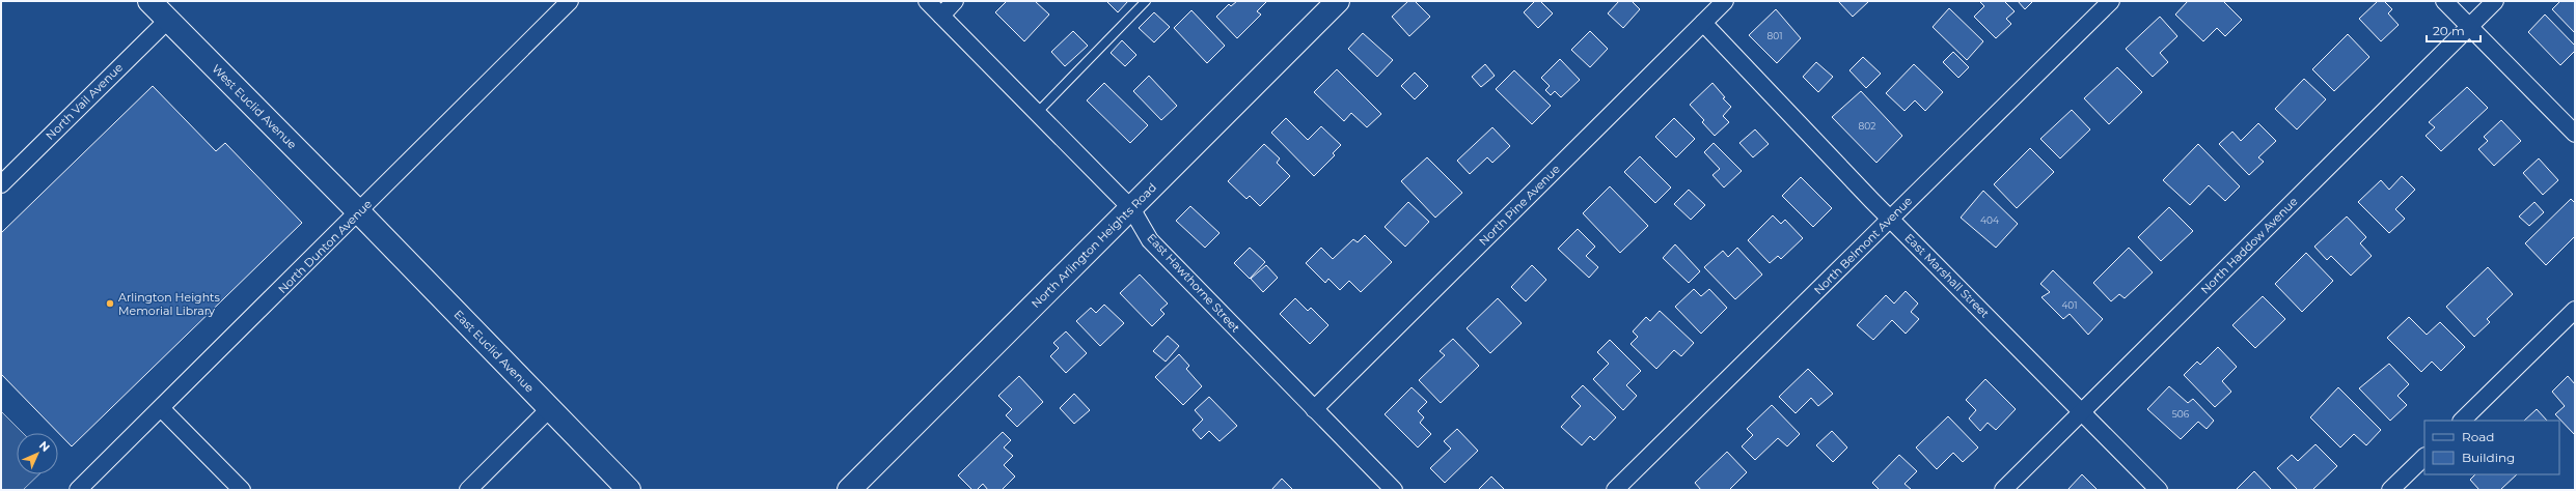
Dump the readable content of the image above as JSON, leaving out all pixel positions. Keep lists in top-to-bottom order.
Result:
{
  "streets": {
    "street": [
      "North Vail Avenue",
      "West Euclid Avenue",
      "North Pine Avenue",
      "North Arlington Heights Road",
      "North Belmont Avenue",
      "North Haddow Avenue",
      "North Dunton Avenue",
      "East Marshall Street",
      "East Hawthorne Street",
      "East Euclid Avenue"
    ]
  },
  "crossings": [
    ["North Vail Avenue", "West Euclid Avenue"],
    ["West Euclid Avenue", "North Dunton Avenue"],
    ["West Euclid Avenue", "East Euclid Avenue"],
    ["North Pine Avenue", "East Marshall Street"],
    ["North Pine Avenue", "East Hawthorne Street"],
    ["North Arlington Heights Road", "East Hawthorne Street"],
    ["North Belmont Avenue", "East Marshall Street"],
    ["North Haddow Avenue", "East Marshall Street"],
    ["North Dunton Avenue", "East Euclid Avenue"]
  ],
  "places": ["Arlington Heights Memorial Library"],
  "house_numbers": [
    "801",
    "802",
    "404",
    "401",
    "506"
  ],
  "legend": ["Road", "Building"],
  "scale_bar": "20 m",
  "north": "top right"
}
